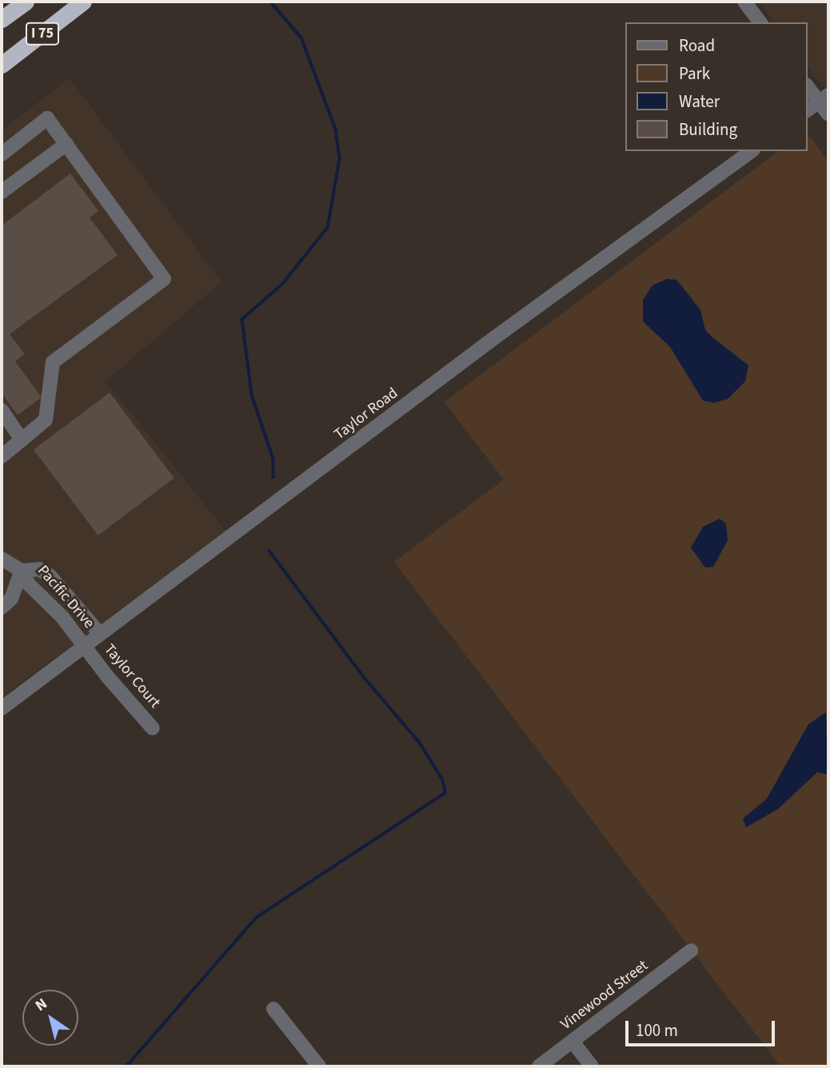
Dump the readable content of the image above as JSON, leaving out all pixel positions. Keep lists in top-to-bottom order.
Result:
{
  "streets": {
    "highway": ["I 75"],
    "street": [
      "Taylor Road",
      "Pacific Drive",
      "Taylor Court",
      "Vinewood Street"
    ]
  },
  "crossings": [
    ["Taylor Road", "Pacific Drive"],
    ["Taylor Road", "Taylor Court"],
    ["Pacific Drive", "Taylor Court"]
  ],
  "legend": [
    "Road",
    "Park",
    "Water",
    "Building"
  ],
  "scale_bar": "100 m",
  "north": "top left"
}
